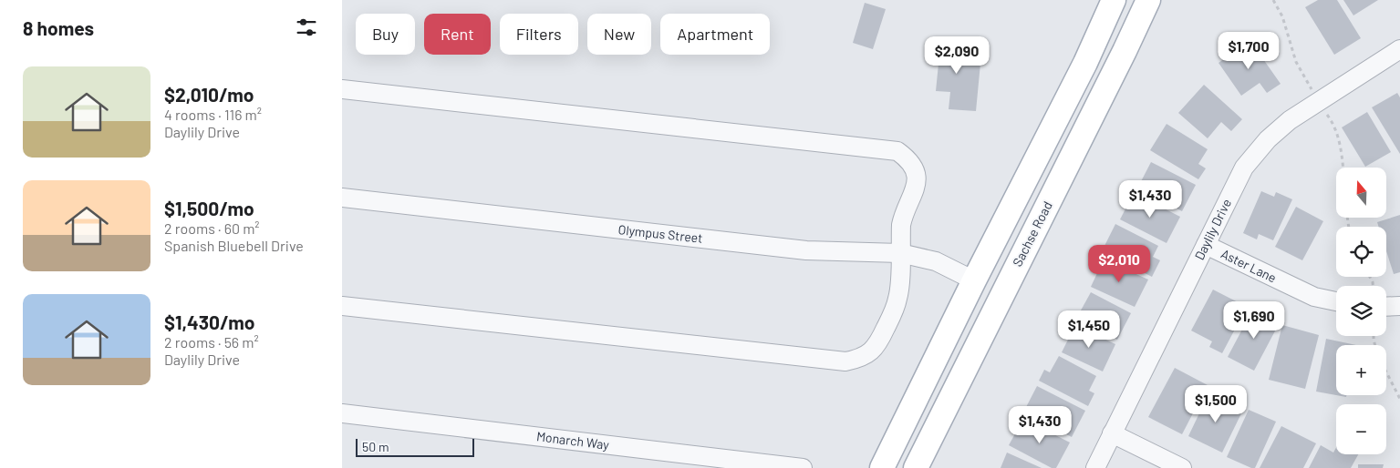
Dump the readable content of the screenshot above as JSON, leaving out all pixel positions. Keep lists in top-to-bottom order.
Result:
{
  "streets": {
    "main road": ["Sachse Road"],
    "street": [
      "Daylily Drive",
      "Olympus Street",
      "Aster Lane",
      "Monarch Way"
    ]
  },
  "crossings": [
    ["Daylily Drive", "Aster Lane"]
  ],
  "scale_bar": "50 m",
  "north": "top",
  "page": {
    "heading": "8 homes",
    "chip": [
      "Buy",
      "Rent",
      "Filters",
      "New",
      "Apartment"
    ],
    "price": [
      "$1,700",
      "$2,090",
      "$1,430",
      "$2,010",
      "$1,690",
      "$1,450",
      "$1,500",
      "$1,430"
    ],
    "list": [
      {
        "name": "$2,010/mo",
        "note": "4 rooms · 116 m² · Daylily Drive"
      },
      {
        "name": "$1,500/mo",
        "note": "2 rooms · 60 m² · Spanish Bluebell Drive"
      },
      {
        "name": "$1,430/mo",
        "note": "2 rooms · 56 m² · Daylily Drive"
      }
    ],
    "map_buttons": ["+", "−"],
    "scale": "50 m"
  }
}
